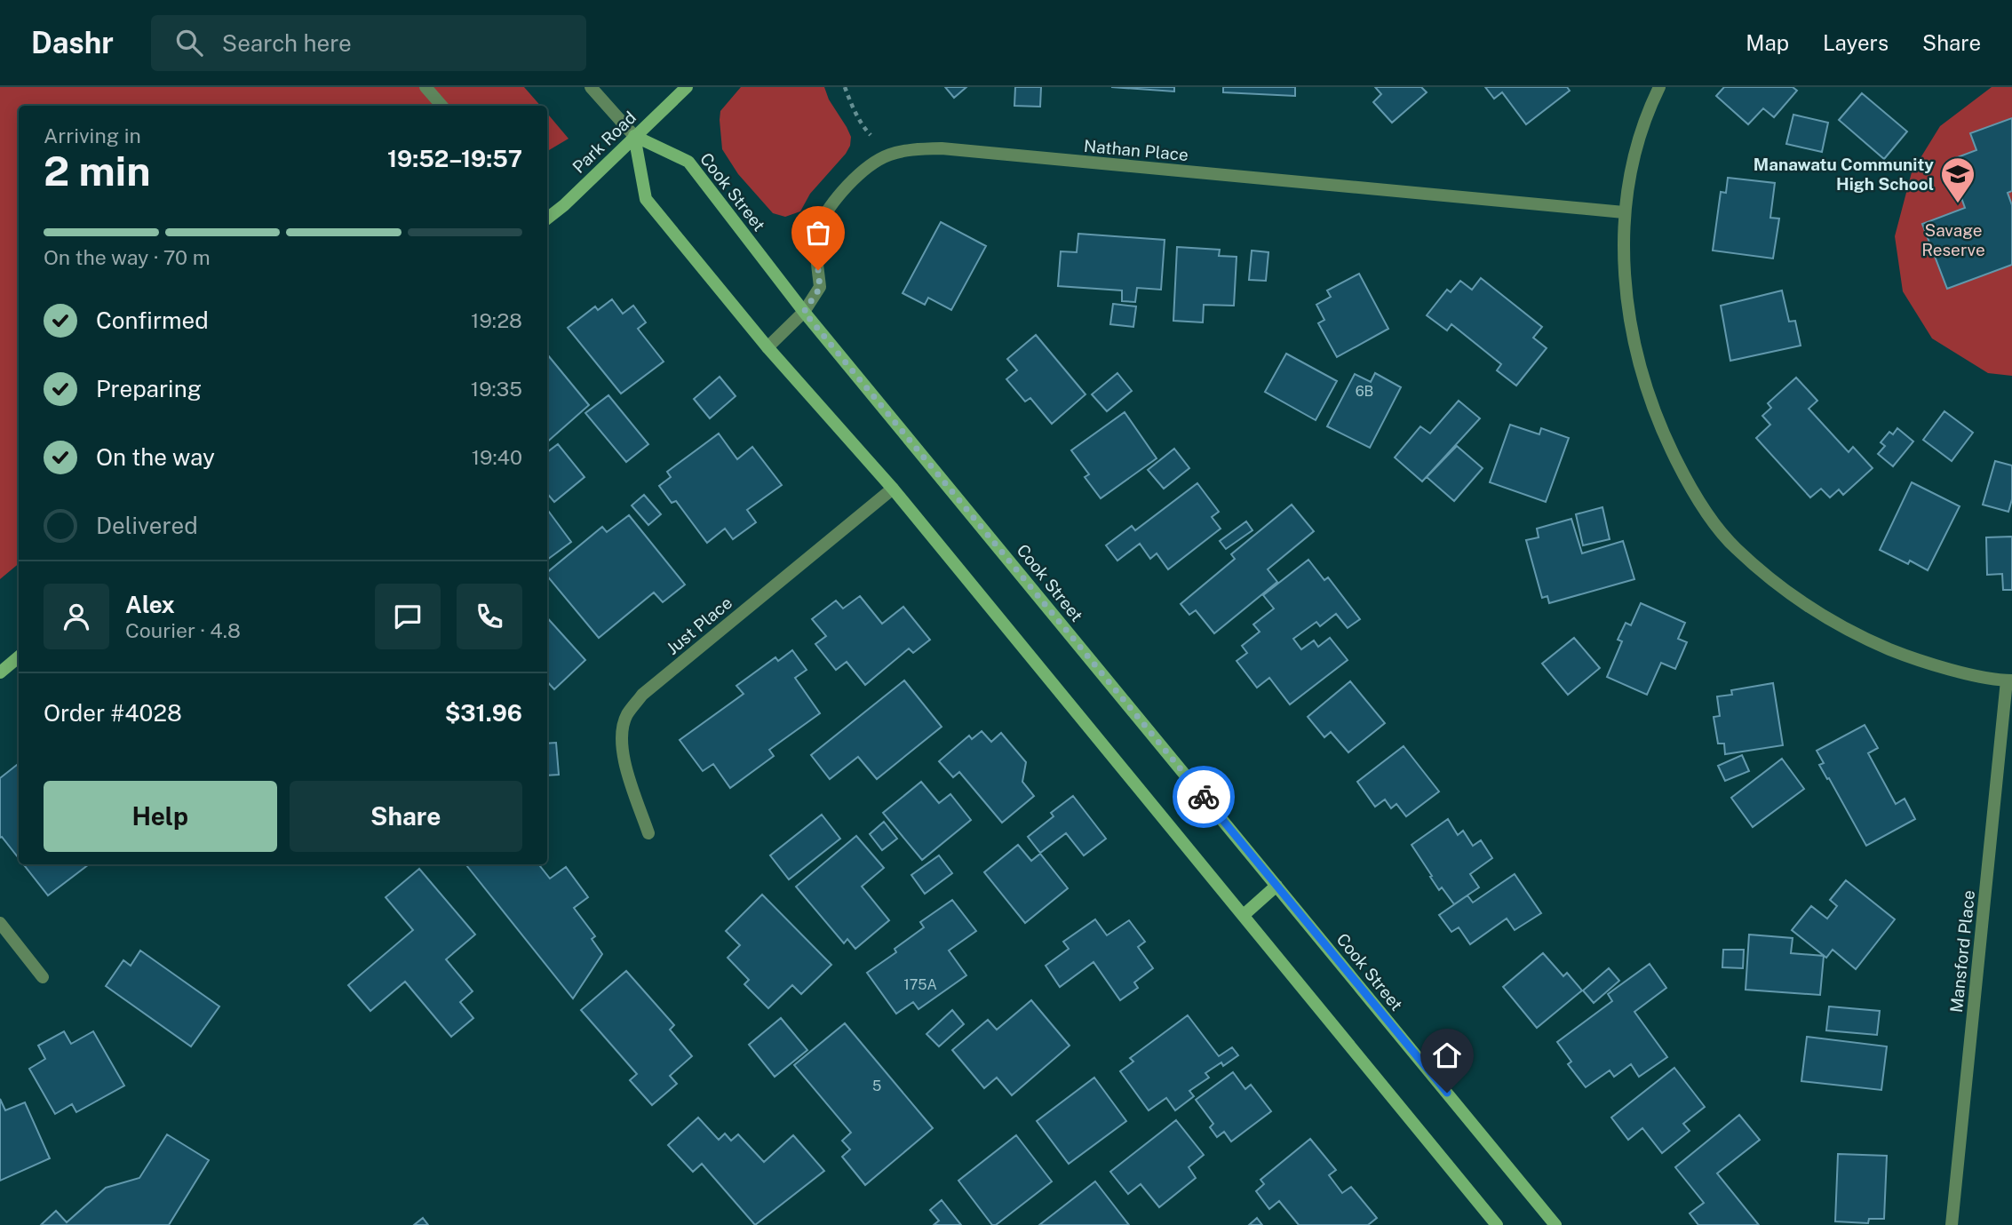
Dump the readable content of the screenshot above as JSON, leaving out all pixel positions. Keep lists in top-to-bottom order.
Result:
{
  "streets": {
    "street": [
      "Park Road",
      "Nathan Place",
      "Cook Street",
      "Just Place",
      "Mansford Place"
    ]
  },
  "crossings": [
    ["Park Road", "Cook Street"],
    ["Nathan Place", "Cook Street"]
  ],
  "parks": ["Savage Reserve"],
  "places": {
    "school or university": ["Manawatu Community High School"]
  },
  "house_numbers": ["6B", "175A", "5"],
  "page": {
    "header": "Dashr",
    "search": "Search here",
    "nav": ["Map", "Layers", "Share"],
    "heading": ["2 min", "Arriving in", "19:52–19:57"],
    "panel": [
      "Alex",
      "Courier · 4.8",
      "Order #4028",
      "$31.96"
    ],
    "bar": "On the way · 70 m",
    "list": [
      ["Confirmed", "19:28"],
      ["Preparing", "19:35"],
      ["On the way", "19:40"],
      "Delivered"
    ],
    "buttons": ["Help", "Share"]
  }
}
